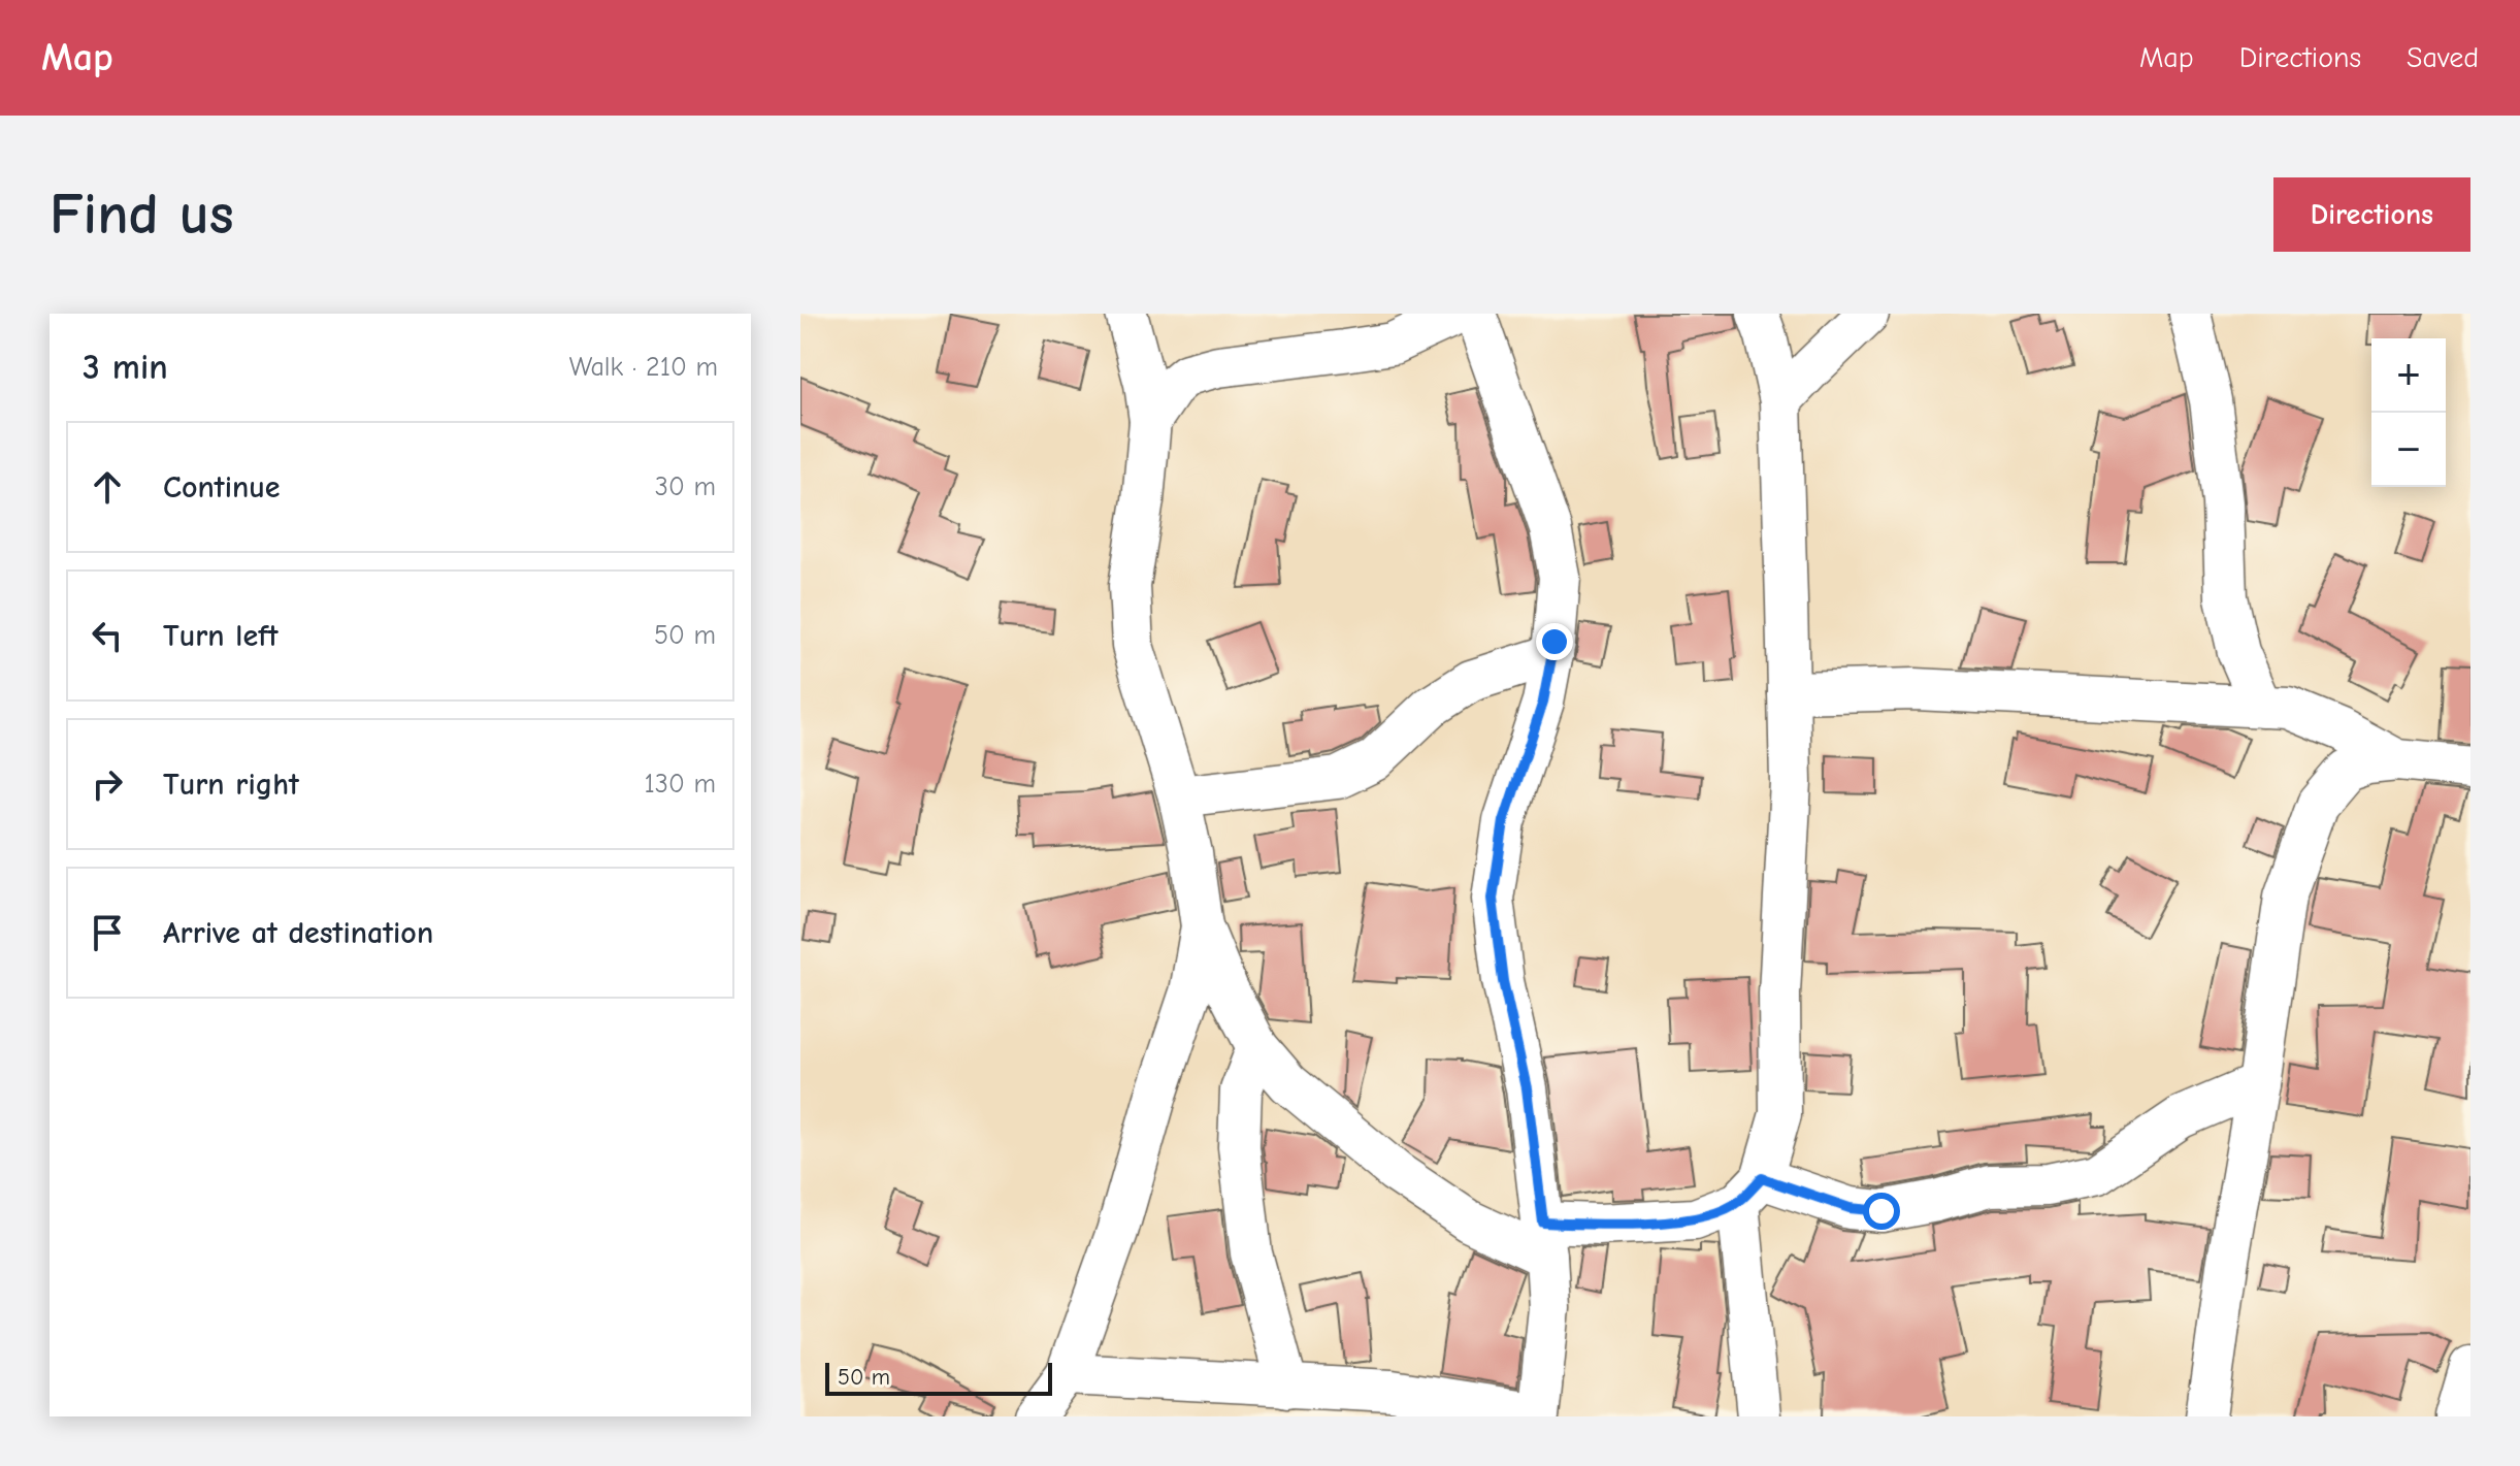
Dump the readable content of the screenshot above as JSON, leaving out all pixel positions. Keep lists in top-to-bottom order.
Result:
{
  "scale_bar": "50 m",
  "page": {
    "header": "Map",
    "nav": ["Map", "Directions", "Saved"],
    "buttons": "Directions",
    "title": "Find us",
    "heading": ["3 min", "Walk · 210 m"],
    "map_buttons": ["+", "−"],
    "list": [
      ["Continue", "30 m"],
      ["Turn left", "50 m"],
      ["Turn right", "130 m"],
      "Arrive at destination"
    ],
    "scale": "50 m"
  }
}
